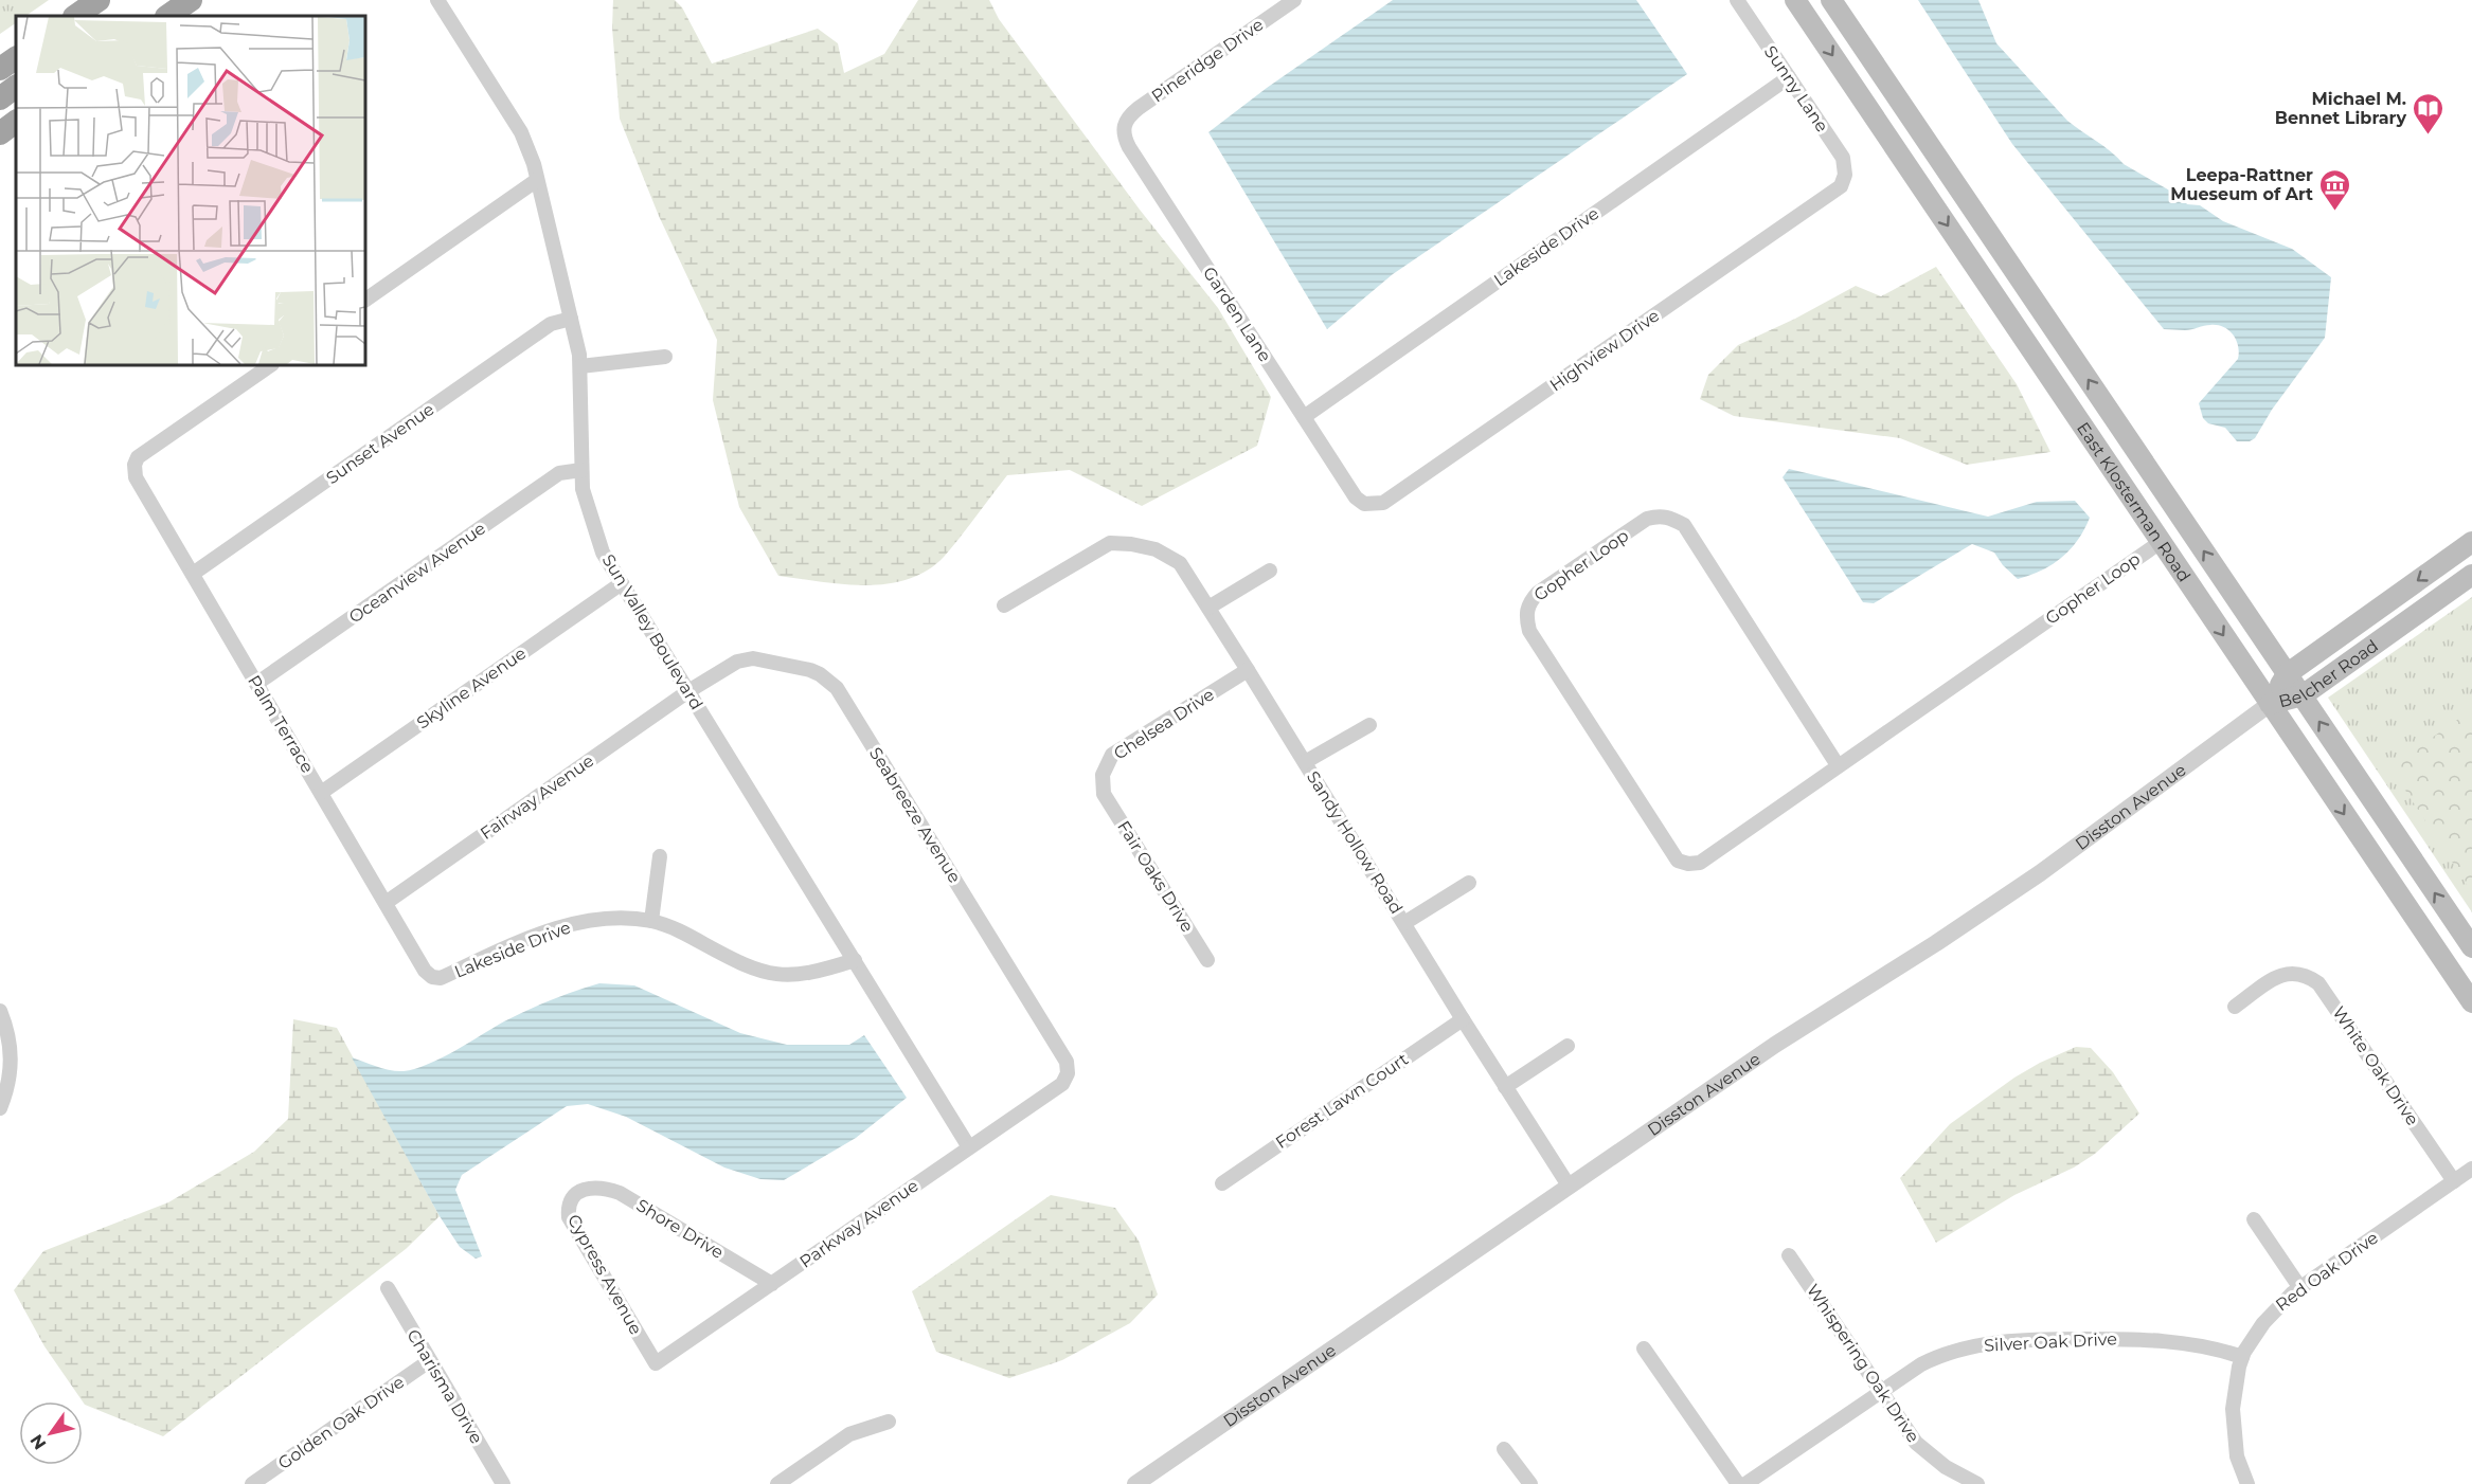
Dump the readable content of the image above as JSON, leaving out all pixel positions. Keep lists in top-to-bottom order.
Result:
{
  "streets": {
    "main road": ["East Klosterman Road", "Belcher Road"],
    "street": [
      "Pineridge Drive",
      "Sunny Lane",
      "Lakeside Drive",
      "Garden Lane",
      "Highview Drive",
      "Sunset Avenue",
      "Gopher Loop",
      "Oceanview Avenue",
      "Sun Valley Boulevard",
      "Skyline Avenue",
      "Palm Terrace",
      "Chelsea Drive",
      "Fairway Avenue",
      "Disston Avenue",
      "Seabreeze Avenue",
      "Sandy Hollow Road",
      "Fair Oaks Drive",
      "White Oak Drive",
      "Forest Lawn Court",
      "Parkway Avenue",
      "Shore Drive",
      "Red Oak Drive",
      "Cypress Avenue",
      "Silver Oak Drive",
      "Whispering Oak Drive",
      "Charisma Drive",
      "Golden Oak Drive"
    ]
  },
  "crossings": [
    ["Pineridge Drive", "Garden Lane"],
    ["Sunny Lane", "Lakeside Drive"],
    ["Sunny Lane", "Highview Drive"],
    ["Lakeside Drive", "Garden Lane"],
    ["Lakeside Drive", "Sun Valley Boulevard"],
    ["Lakeside Drive", "Palm Terrace"],
    ["Garden Lane", "Highview Drive"],
    ["Sunset Avenue", "Sun Valley Boulevard"],
    ["Sunset Avenue", "Palm Terrace"],
    ["East Klosterman Road", "Gopher Loop"],
    ["East Klosterman Road", "Belcher Road"],
    ["East Klosterman Road", "Disston Avenue"],
    ["Oceanview Avenue", "Sun Valley Boulevard"],
    ["Oceanview Avenue", "Palm Terrace"],
    ["Sun Valley Boulevard", "Skyline Avenue"],
    ["Sun Valley Boulevard", "Fairway Avenue"],
    ["Sun Valley Boulevard", "Seabreeze Avenue"],
    ["Sun Valley Boulevard", "Parkway Avenue"],
    ["Belcher Road", "Disston Avenue"],
    ["Skyline Avenue", "Palm Terrace"],
    ["Palm Terrace", "Fairway Avenue"],
    ["Chelsea Drive", "Sandy Hollow Road"],
    ["Chelsea Drive", "Fair Oaks Drive"],
    ["Fairway Avenue", "Seabreeze Avenue"],
    ["Disston Avenue", "Sandy Hollow Road"],
    ["Seabreeze Avenue", "Parkway Avenue"],
    ["Sandy Hollow Road", "Forest Lawn Court"],
    ["White Oak Drive", "Red Oak Drive"],
    ["Parkway Avenue", "Shore Drive"],
    ["Parkway Avenue", "Cypress Avenue"],
    ["Shore Drive", "Cypress Avenue"],
    ["Red Oak Drive", "Silver Oak Drive"],
    ["Silver Oak Drive", "Whispering Oak Drive"],
    ["Charisma Drive", "Golden Oak Drive"]
  ],
  "places": {
    "library": ["Michael M. Bennet Library"],
    "museum": ["Leepa-Rattner Mueseum of Art"]
  },
  "north": "bottom left"
}
